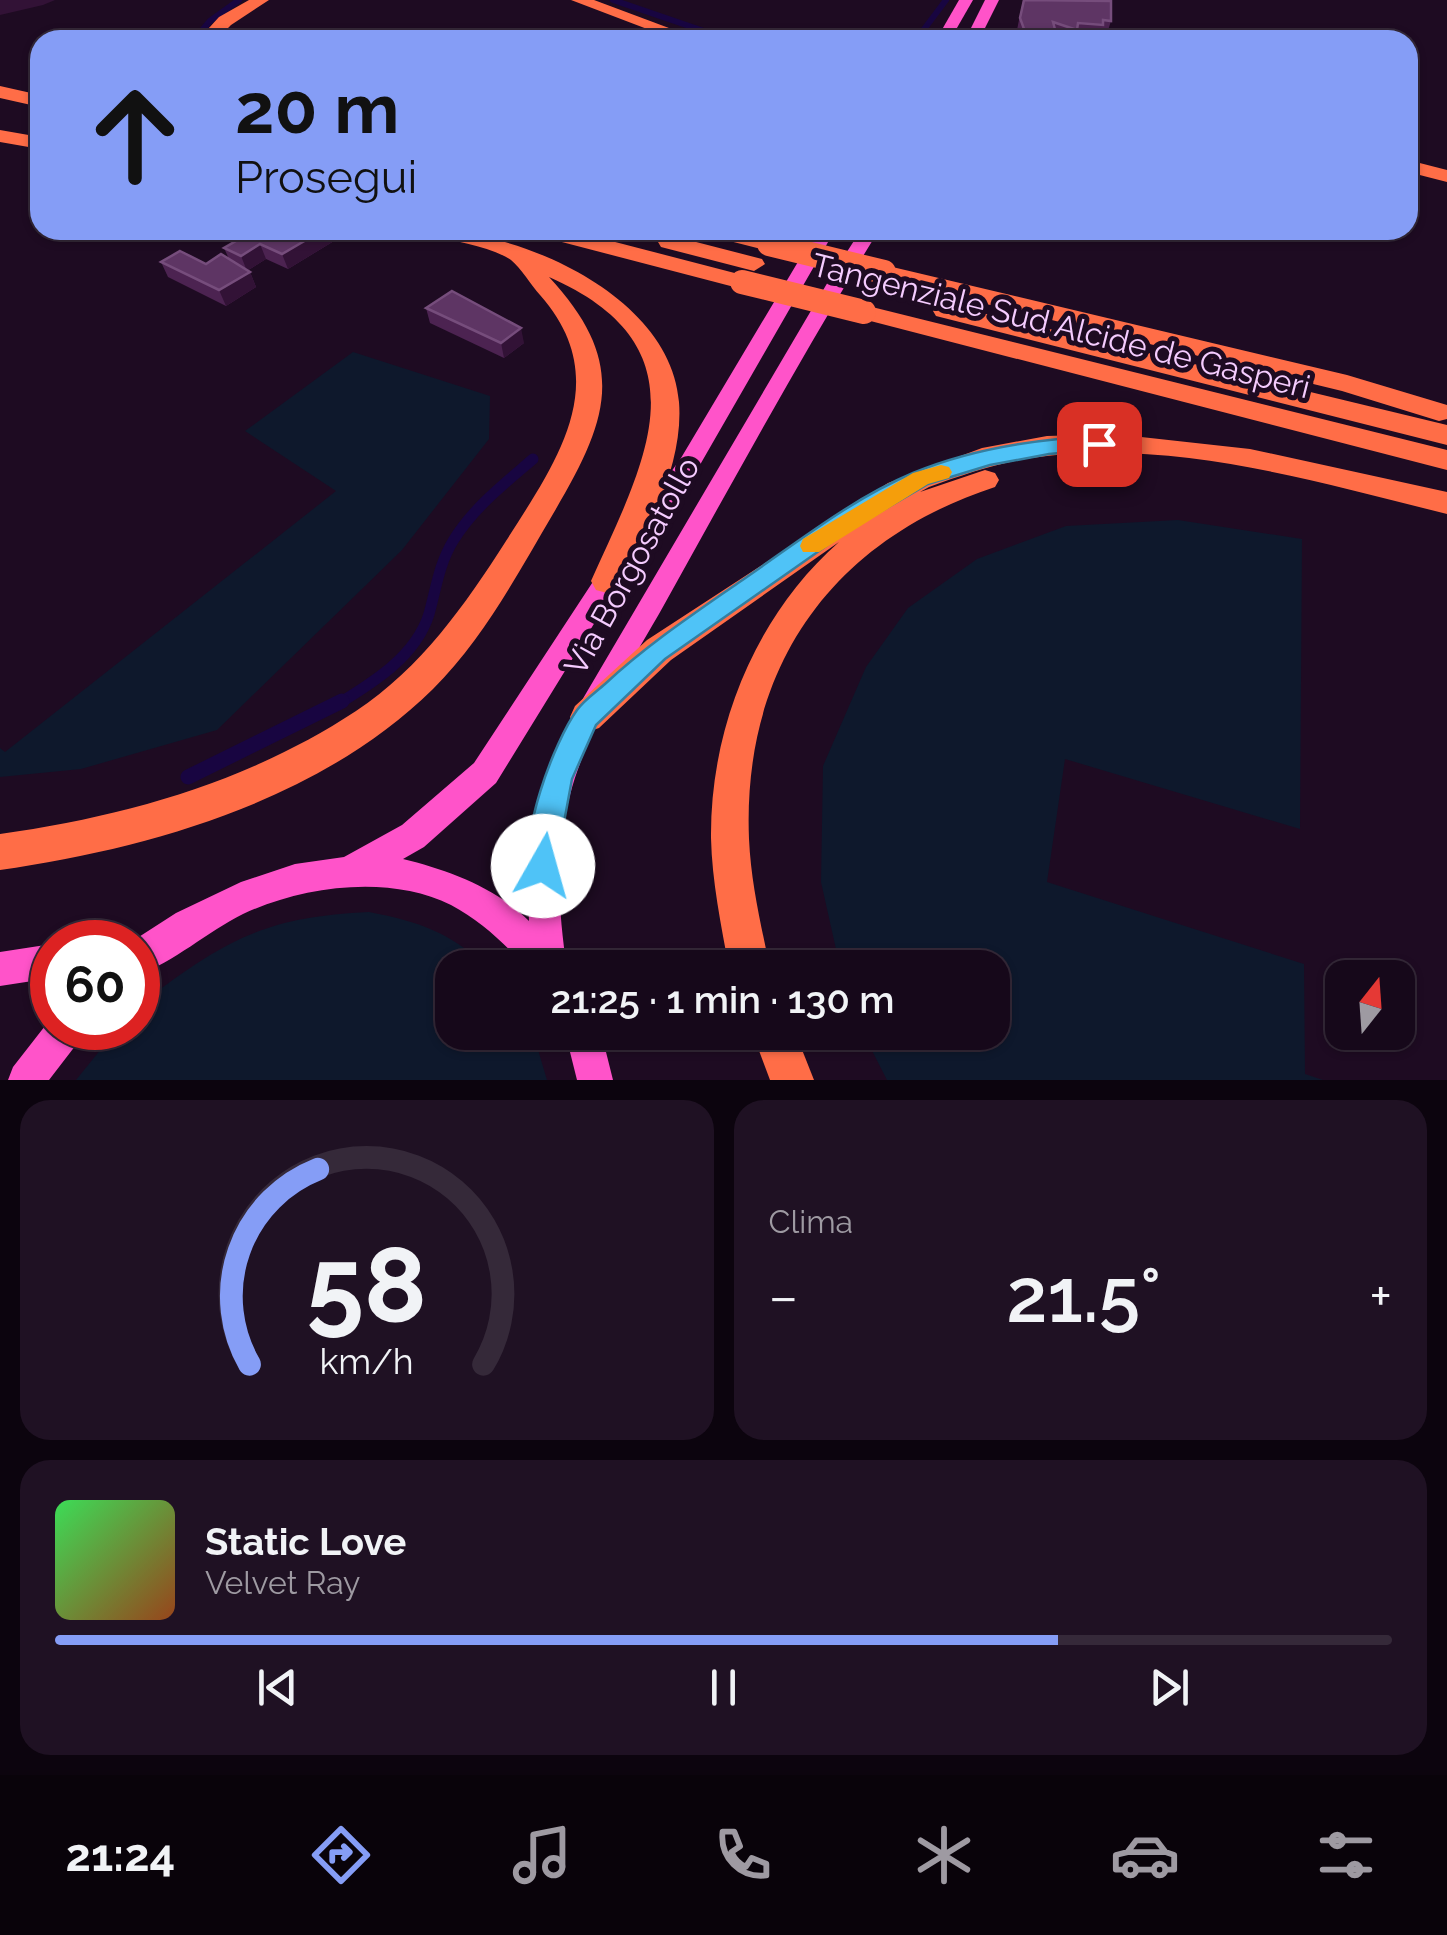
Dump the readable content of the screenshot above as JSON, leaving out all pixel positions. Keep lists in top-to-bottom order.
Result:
{
  "streets": {
    "highway": ["Tangenziale Sud Alcide de Gasperi"],
    "main road": ["Via Borgosatollo"]
  },
  "north": "top",
  "page": {
    "turn": ["20 m", "Prosegui"],
    "limit": "60",
    "trip": "21:25 · 1 min · 130 m",
    "tile": "Clima",
    "heat": ["−", "21.5°", "+"],
    "song": ["Static Love", "Velvet Ray"],
    "tabs": "21:24",
    "gauge": ["58", "km/h"]
  }
}
